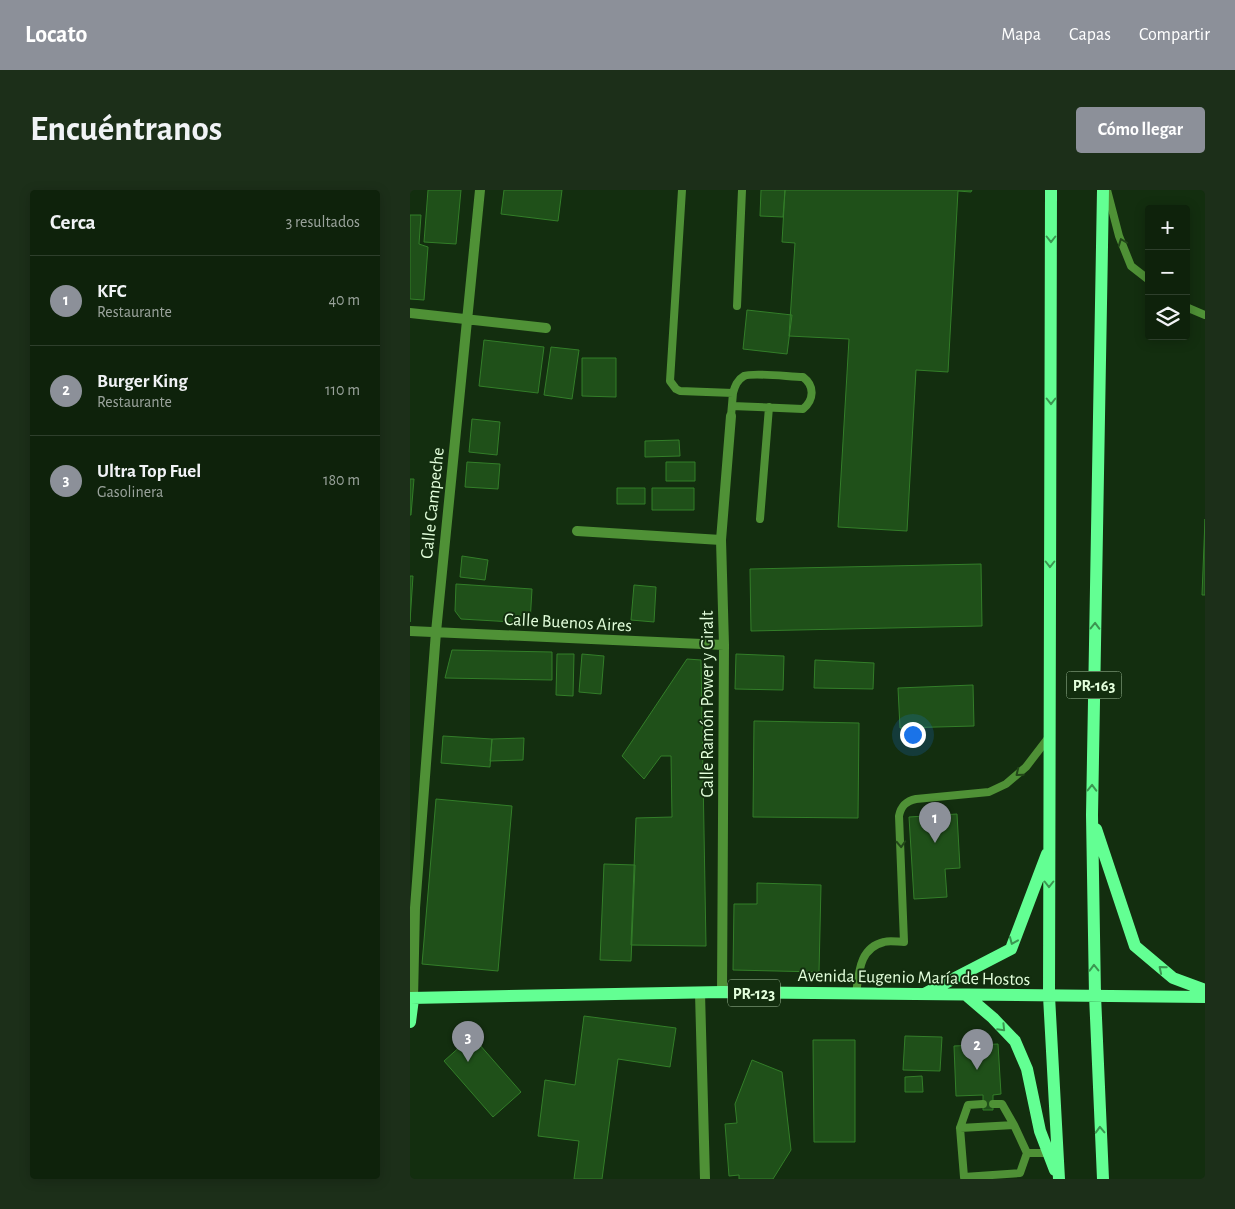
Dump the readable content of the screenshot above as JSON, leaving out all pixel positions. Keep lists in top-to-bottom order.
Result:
{
  "streets": {
    "main road": ["PR-163", "Avenida Eugenio María de Hostos", "PR-123"],
    "street": ["Calle Campeche", "Calle Buenos Aires", "Calle Ramón Power y Giralt"]
  },
  "crossings": [
    ["Calle Campeche", "Calle Buenos Aires"],
    ["Calle Campeche", "Avenida Eugenio María de Hostos"],
    ["Calle Buenos Aires", "Calle Ramón Power y Giralt"],
    ["PR-163", "Avenida Eugenio María de Hostos"],
    ["Calle Ramón Power y Giralt", "Avenida Eugenio María de Hostos"]
  ],
  "page": {
    "header": "Locato",
    "nav": ["Mapa", "Capas", "Compartir"],
    "buttons": "Cómo llegar",
    "title": "Encuéntranos",
    "heading": ["Cerca", "3 resultados"],
    "map_buttons": ["+", "−"],
    "list": [
      {
        "mark": "1",
        "name": "KFC",
        "note": "Restaurante",
        "value": "40 m"
      },
      {
        "mark": "2",
        "name": "Burger King",
        "note": "Restaurante",
        "value": "110 m"
      },
      {
        "mark": "3",
        "name": "Ultra Top Fuel",
        "note": "Gasolinera",
        "value": "180 m"
      }
    ],
    "pins": ["1", "3", "2"]
  }
}
